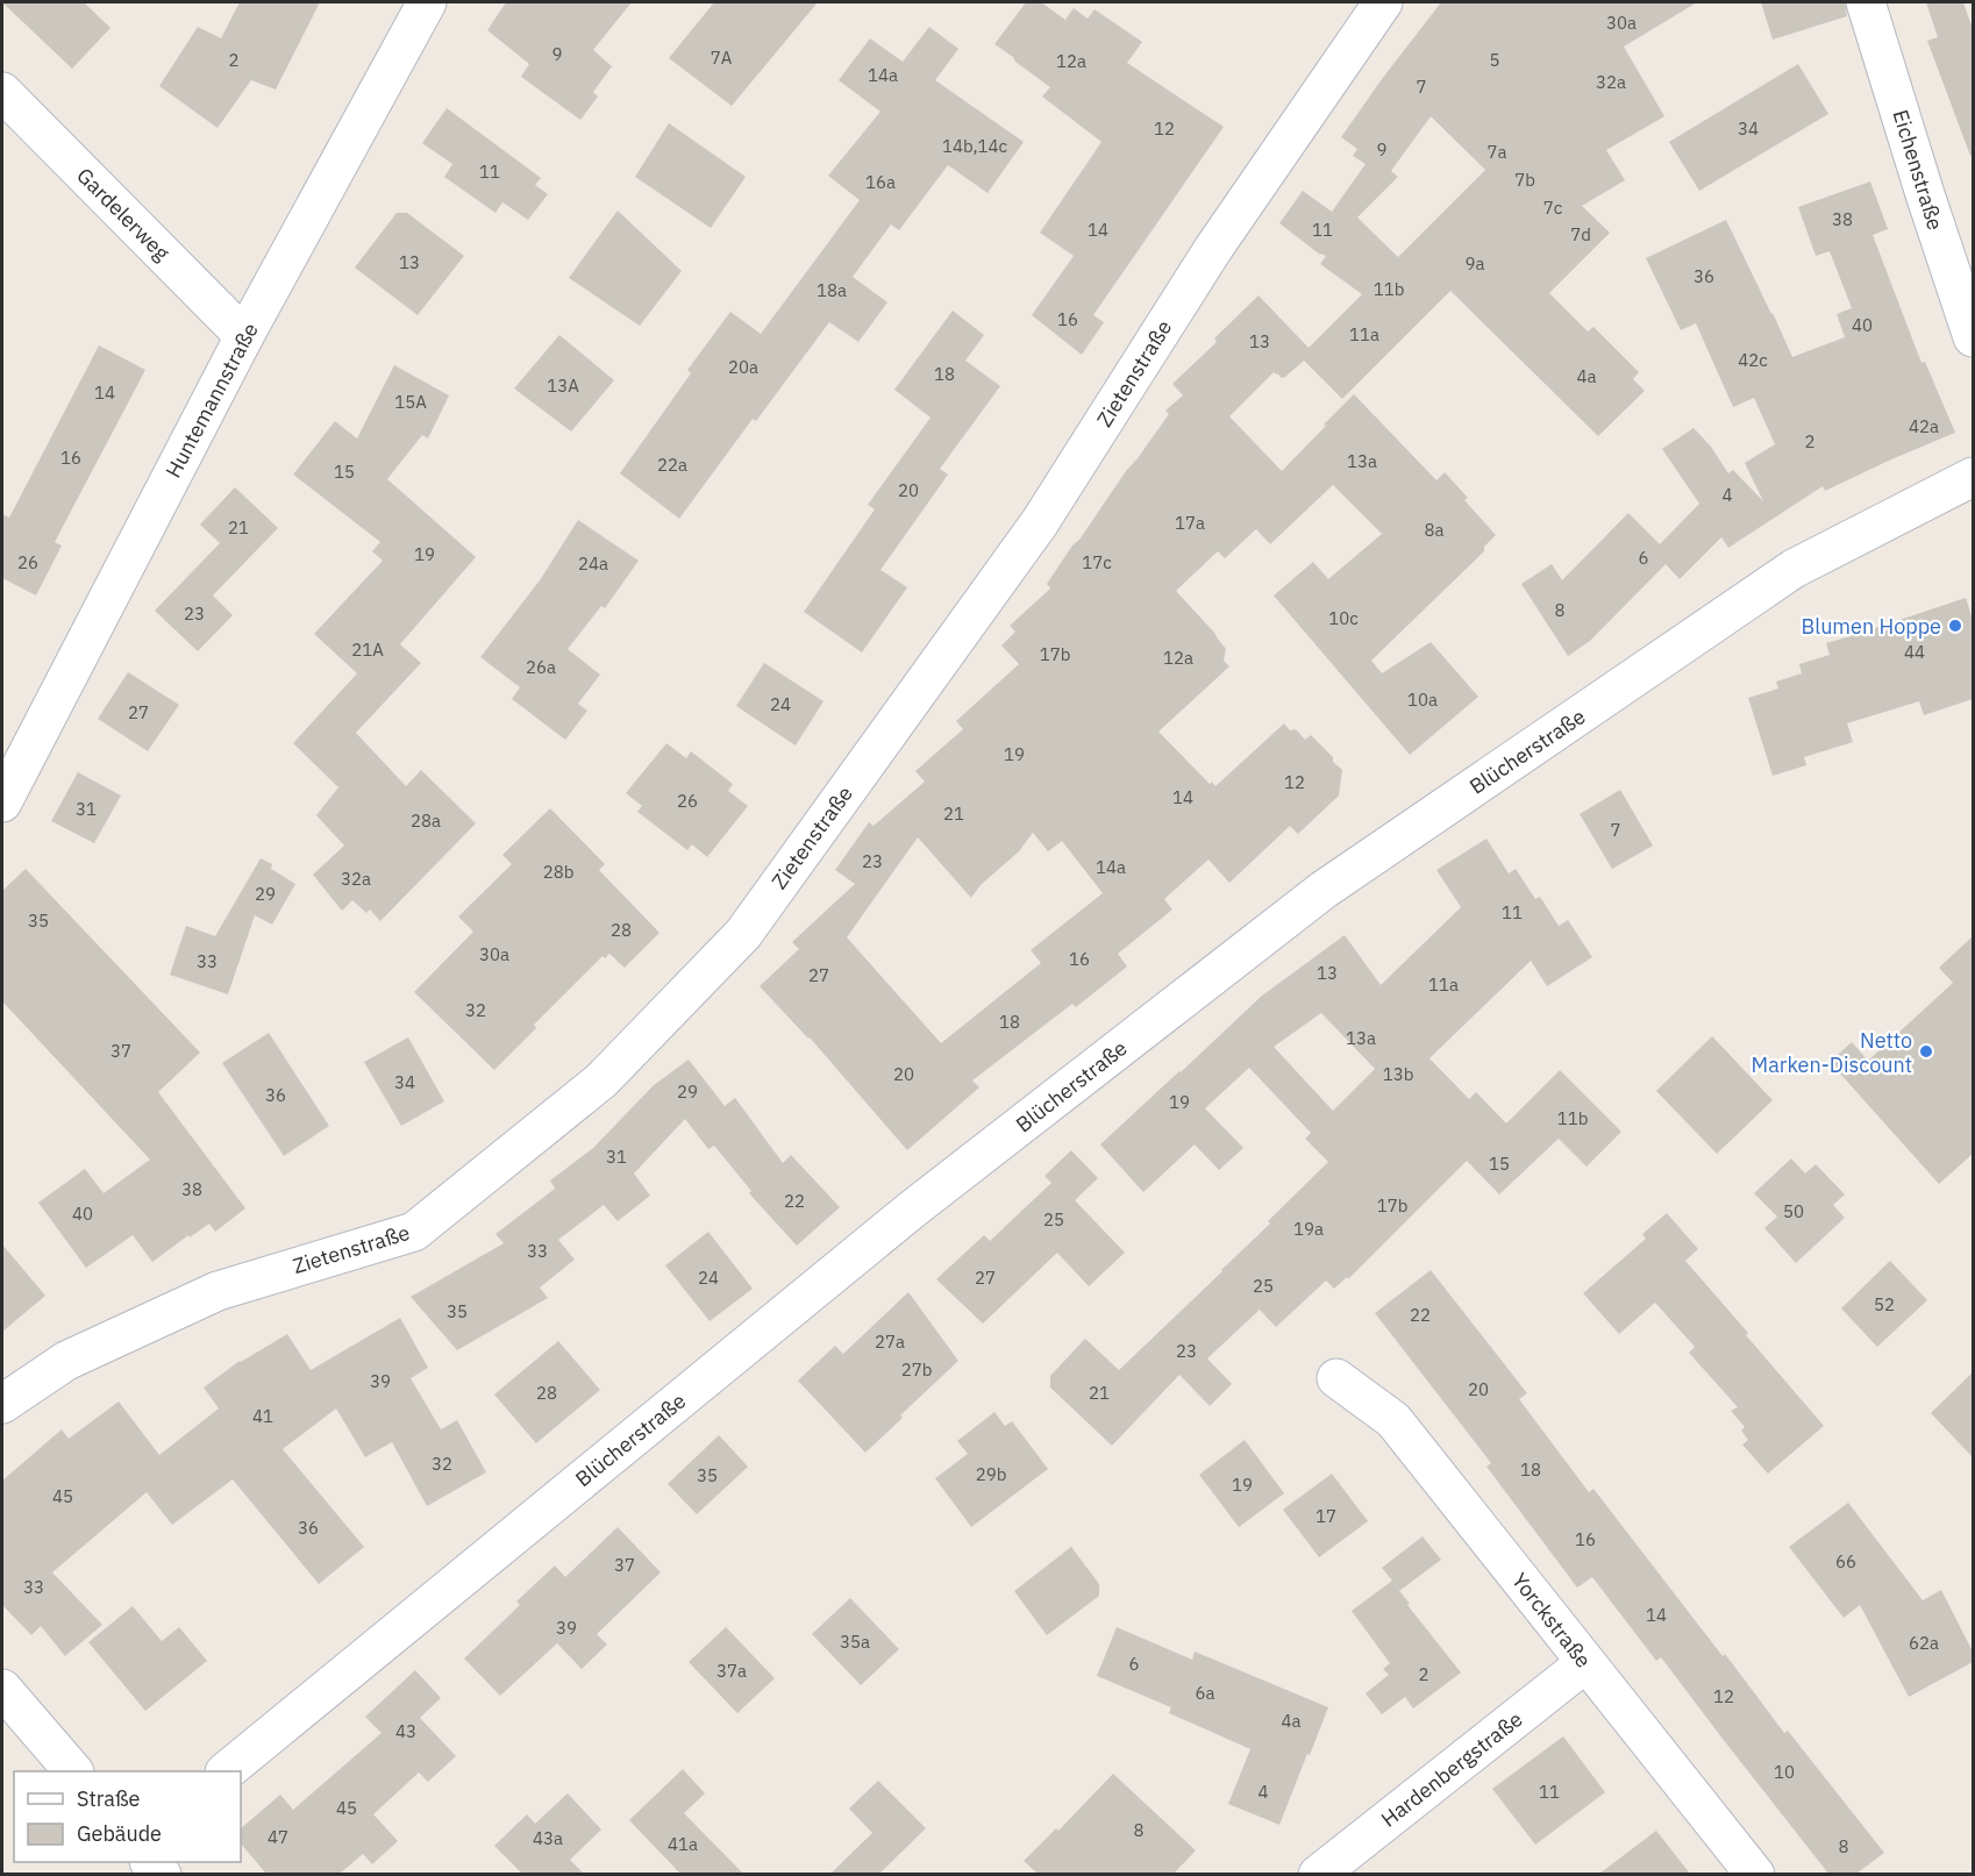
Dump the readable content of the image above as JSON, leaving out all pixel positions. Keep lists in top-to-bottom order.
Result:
{
  "streets": {
    "street": [
      "Eichenstraße",
      "Gardelerweg",
      "Zietenstraße",
      "Huntemannstraße",
      "Blücherstraße",
      "Yorckstraße",
      "Hardenbergstraße"
    ]
  },
  "crossings": [
    ["Gardelerweg", "Huntemannstraße"],
    ["Yorckstraße", "Hardenbergstraße"]
  ],
  "places": ["Blumen Hoppe", "Netto Marken-Discount"],
  "house_numbers": [
    "30a",
    "9",
    "7A",
    "2",
    "5",
    "12a",
    "14a",
    "32a",
    "7",
    "12",
    "34",
    "14b,14c",
    "9",
    "7a",
    "11",
    "7b",
    "16a",
    "7c",
    "38",
    "14",
    "11",
    "7d",
    "13",
    "9a",
    "36",
    "11b",
    "18a",
    "16",
    "40",
    "11a",
    "13",
    "42c",
    "20a",
    "18",
    "4a",
    "13A",
    "14",
    "15A",
    "42a",
    "2",
    "16",
    "13a",
    "22a",
    "15",
    "20",
    "4",
    "17a",
    "21",
    "8a",
    "19",
    "6",
    "26",
    "17c",
    "24a",
    "8",
    "23",
    "10c",
    "21A",
    "44",
    "17b",
    "12a",
    "26a",
    "10a",
    "24",
    "27",
    "19",
    "12",
    "14",
    "26",
    "31",
    "21",
    "28a",
    "7",
    "23",
    "14a",
    "28b",
    "32a",
    "29",
    "11",
    "35",
    "28",
    "30a",
    "16",
    "33",
    "13",
    "27",
    "11a",
    "32",
    "18",
    "13a",
    "37",
    "20",
    "13b",
    "34",
    "29",
    "36",
    "19",
    "11b",
    "31",
    "15",
    "38",
    "22",
    "17b",
    "50",
    "40",
    "25",
    "19a",
    "33",
    "24",
    "27",
    "25",
    "52",
    "35",
    "22",
    "27a",
    "23",
    "27b",
    "39",
    "20",
    "28",
    "21",
    "41",
    "32",
    "18",
    "29b",
    "35",
    "19",
    "45",
    "17",
    "36",
    "16",
    "66",
    "37",
    "33",
    "14",
    "39",
    "35a",
    "62a",
    "6",
    "37a",
    "2",
    "6a",
    "12",
    "4a",
    "43",
    "10",
    "4",
    "11",
    "45",
    "8",
    "47",
    "43a",
    "41a",
    "8"
  ],
  "legend": ["Straße", "Gebäude"]
}
